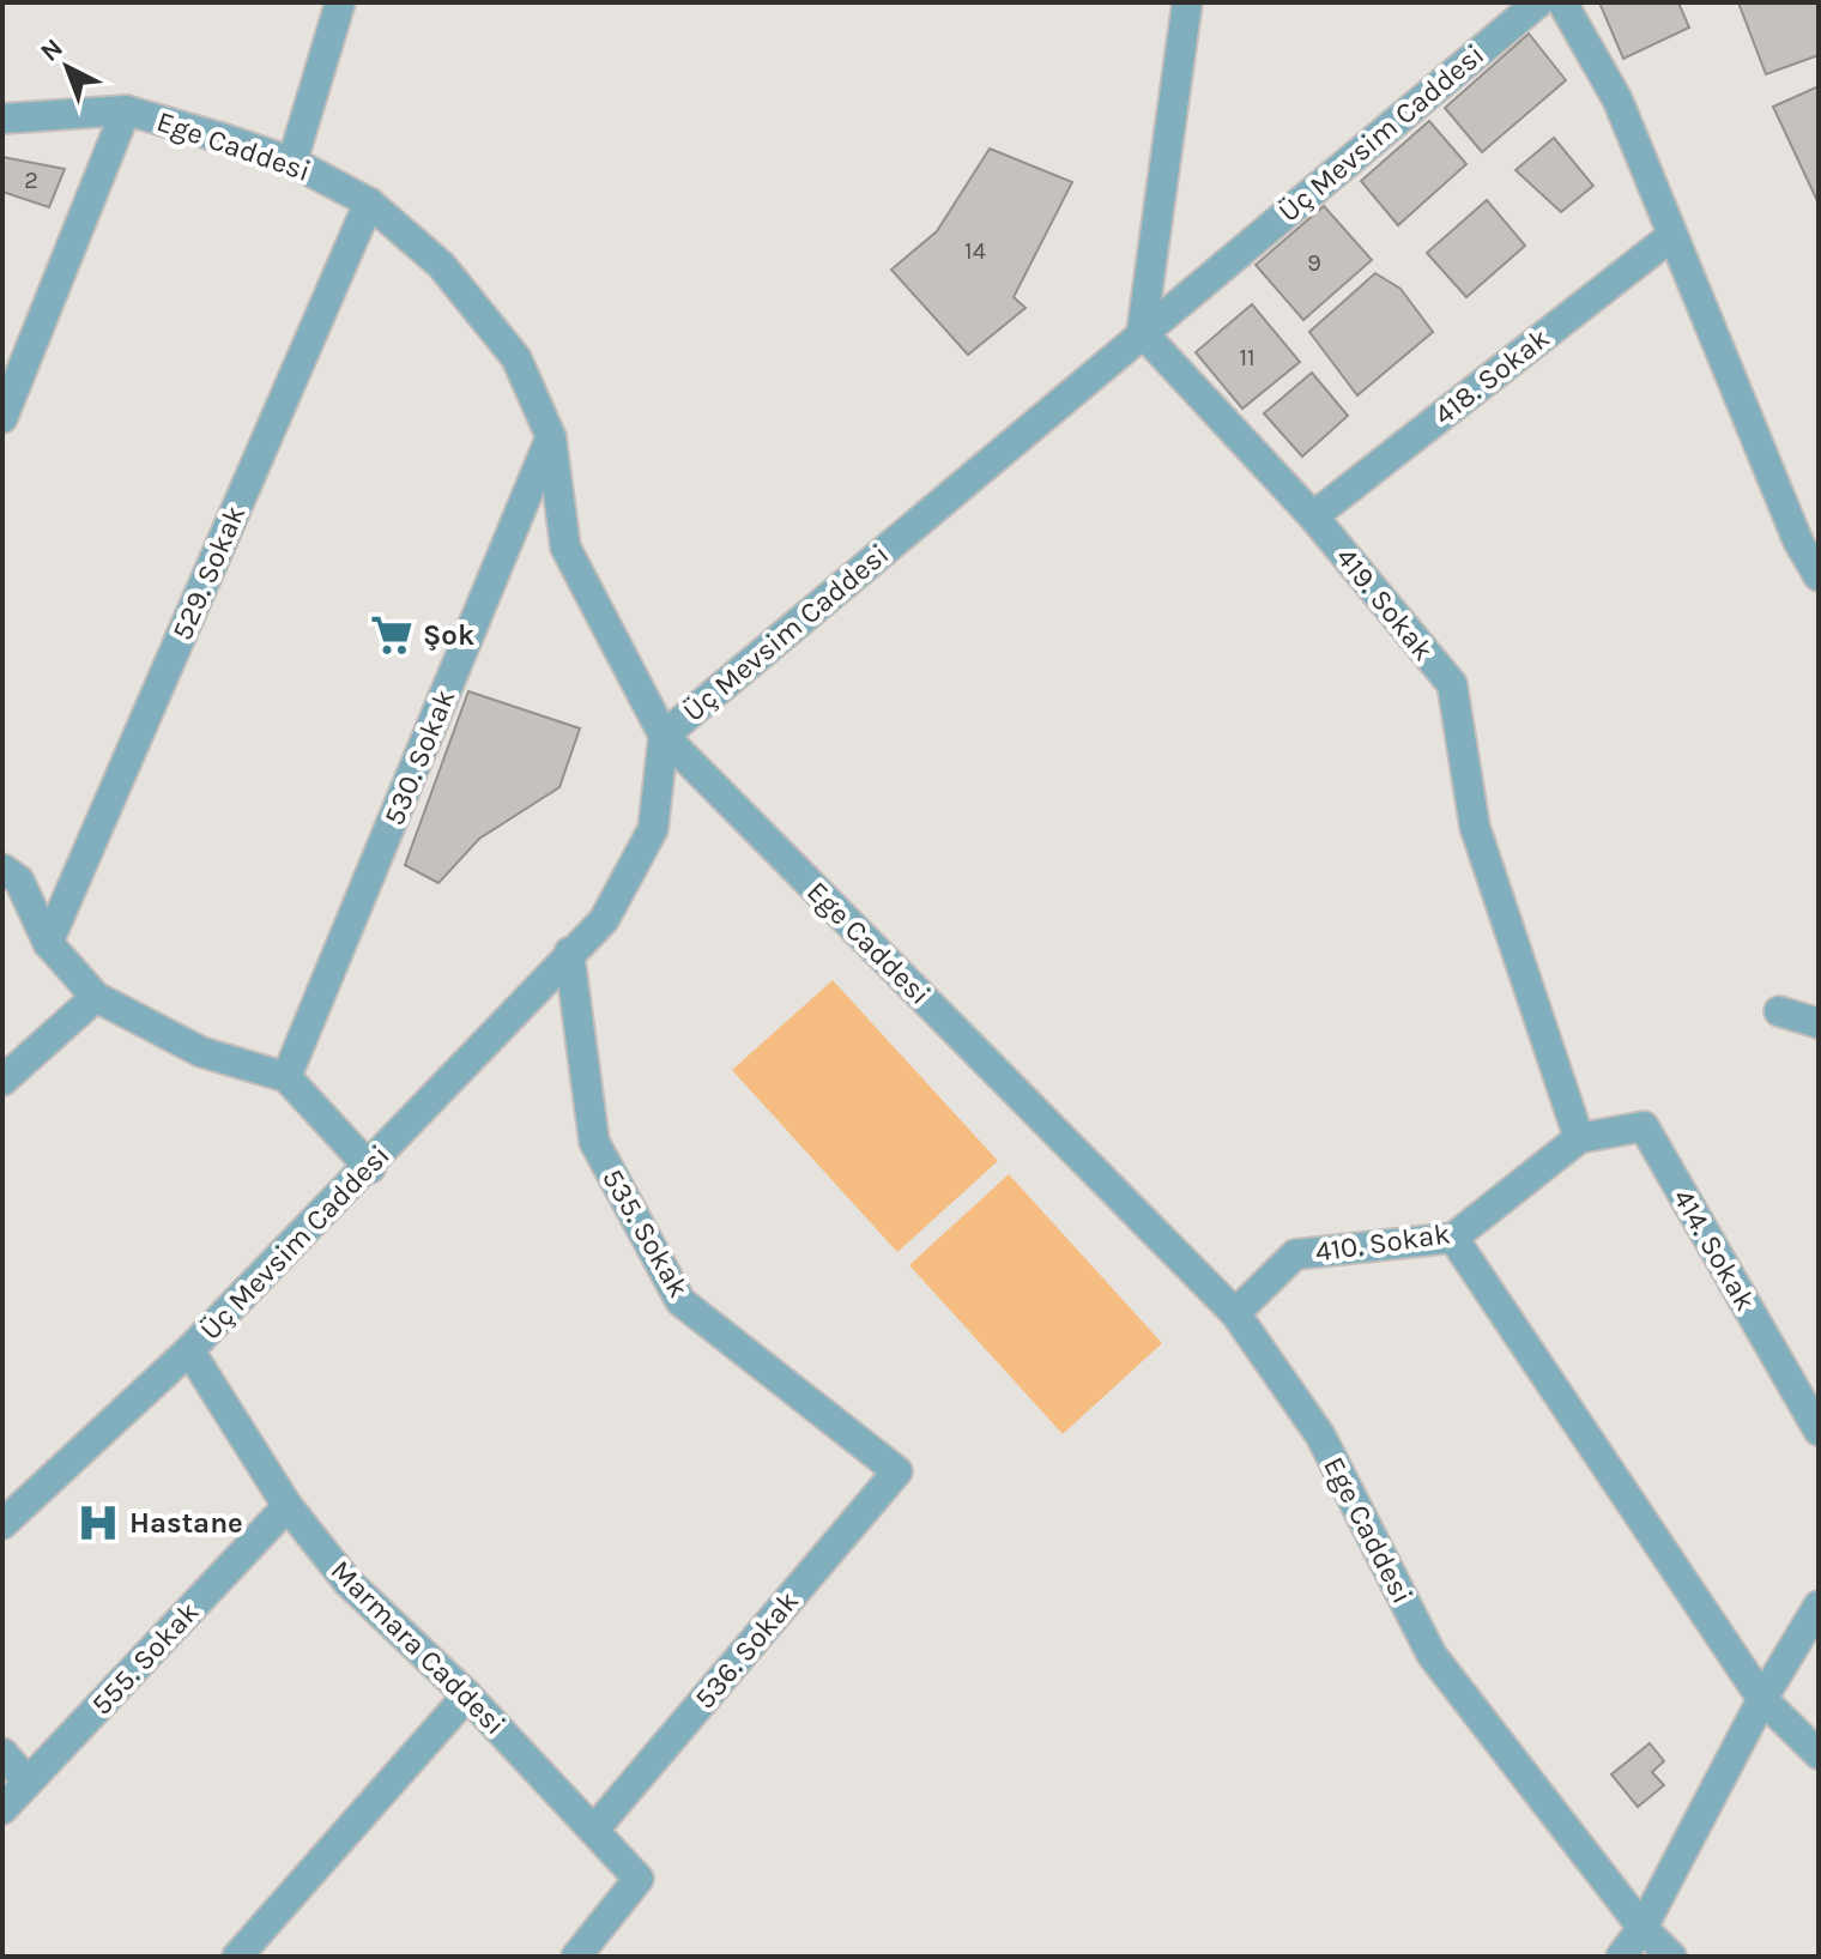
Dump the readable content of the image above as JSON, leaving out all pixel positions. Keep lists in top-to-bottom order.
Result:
{
  "streets": {
    "street": [
      "Üç Mevsim Caddesi",
      "Ege Caddesi",
      "418. Sokak",
      "529. Sokak",
      "419. Sokak",
      "530. Sokak",
      "535. Sokak",
      "410. Sokak",
      "414. Sokak",
      "Marmara Caddesi",
      "536. Sokak",
      "555. Sokak"
    ]
  },
  "crossings": [
    ["Üç Mevsim Caddesi", "Ege Caddesi"],
    ["Üç Mevsim Caddesi", "419. Sokak"],
    ["Üç Mevsim Caddesi", "535. Sokak"],
    ["Üç Mevsim Caddesi", "Marmara Caddesi"],
    ["Ege Caddesi", "529. Sokak"],
    ["Ege Caddesi", "530. Sokak"],
    ["Ege Caddesi", "410. Sokak"],
    ["418. Sokak", "419. Sokak"],
    ["419. Sokak", "410. Sokak"],
    ["419. Sokak", "414. Sokak"],
    ["535. Sokak", "536. Sokak"],
    ["410. Sokak", "414. Sokak"],
    ["Marmara Caddesi", "536. Sokak"],
    ["Marmara Caddesi", "555. Sokak"]
  ],
  "places": {
    "supermarket": ["Şok"],
    "hospital": ["Hastane"]
  },
  "house_numbers": [
    "2",
    "14",
    "9",
    "11"
  ],
  "north": "top left"
}
